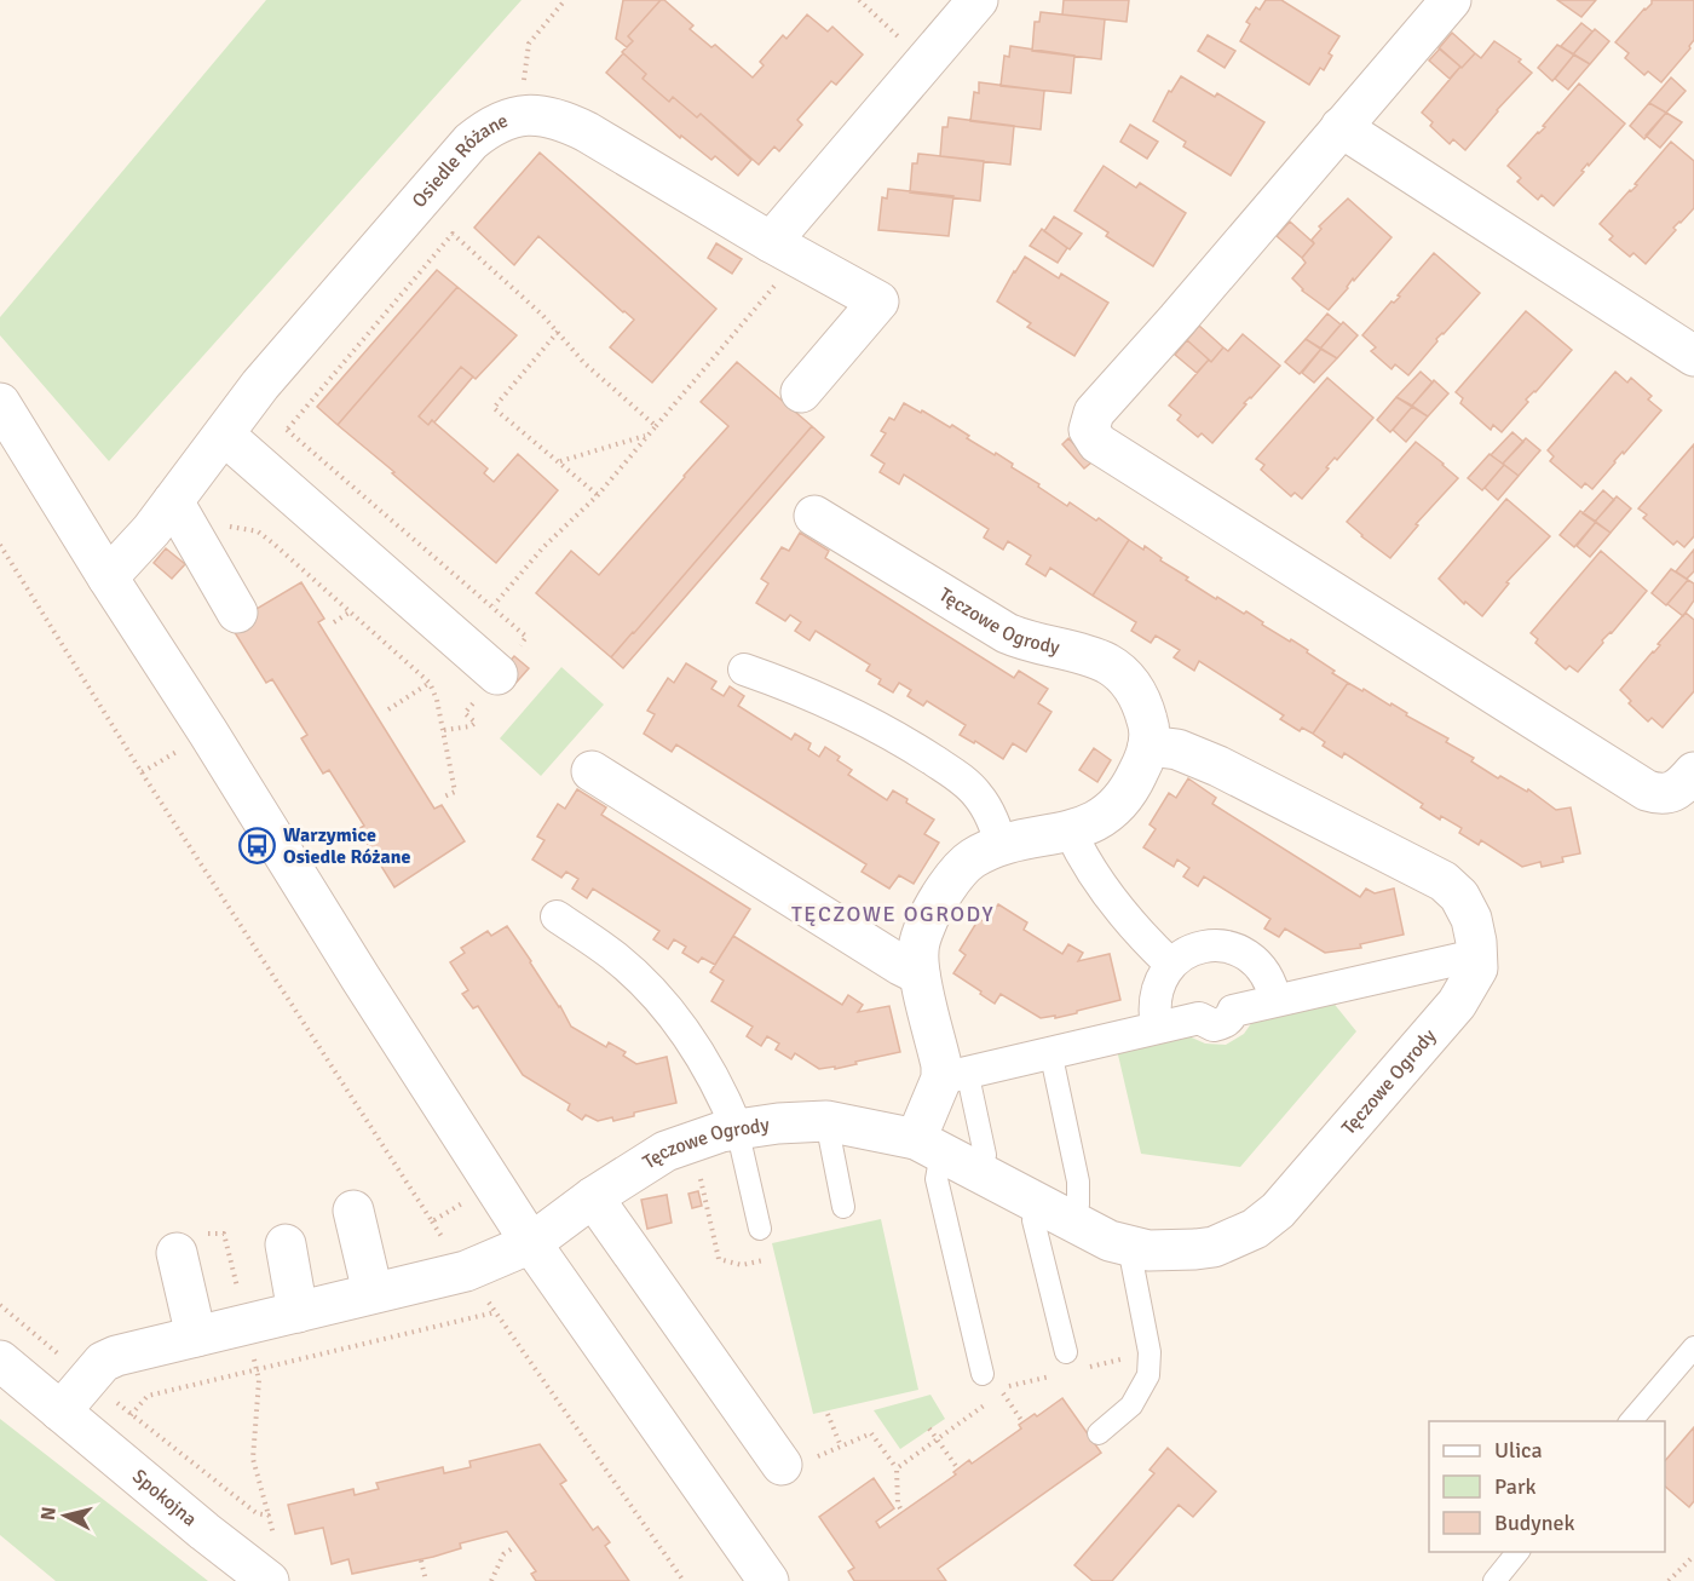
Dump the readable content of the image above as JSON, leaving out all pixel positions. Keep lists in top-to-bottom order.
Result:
{
  "streets": {
    "street": ["Osiedle Różane", "Tęczowe Ogrody", "Spokojna"]
  },
  "districts": ["TĘCZOWE OGRODY"],
  "places": {
    "bus stop": ["Warzymice Osiedle Różane"]
  },
  "legend": ["Ulica", "Park", "Budynek"],
  "north": "left"
}
